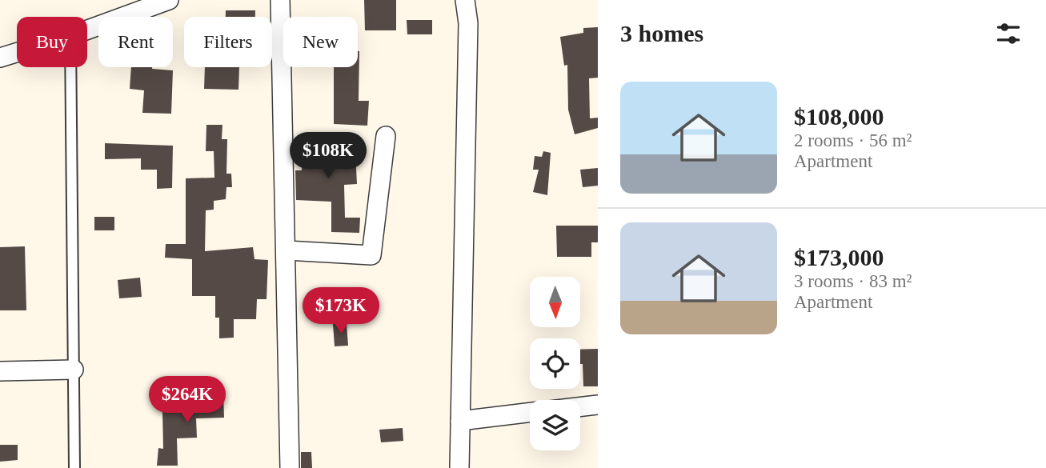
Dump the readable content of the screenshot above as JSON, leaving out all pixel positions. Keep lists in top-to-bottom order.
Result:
{
  "north": "bottom",
  "page": {
    "heading": "3 homes",
    "chip": [
      "Buy",
      "Rent",
      "Filters",
      "New"
    ],
    "list": [
      {
        "name": "$108,000",
        "note": "2 rooms · 56 m² · Apartment"
      },
      {
        "name": "$173,000",
        "note": "3 rooms · 83 m² · Apartment"
      }
    ],
    "price": ["$108K", "$173K", "$264K"]
  }
}
